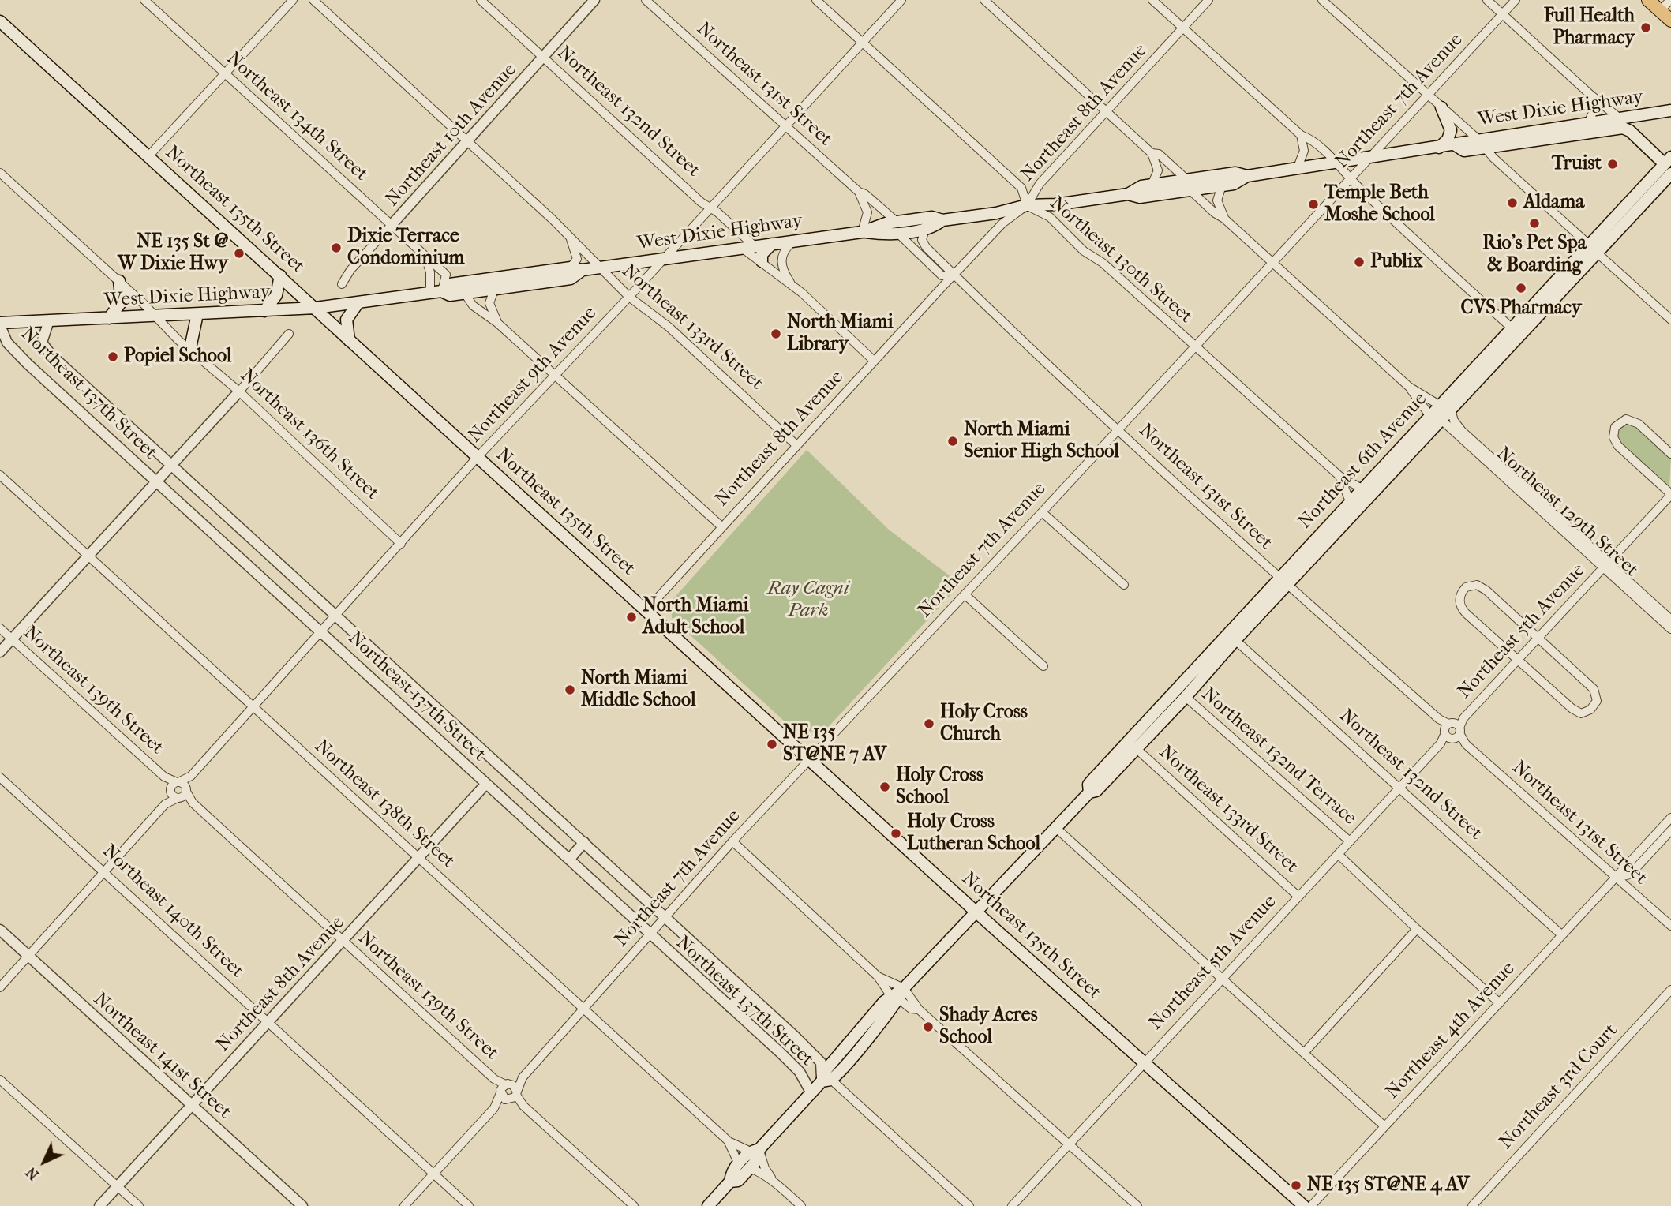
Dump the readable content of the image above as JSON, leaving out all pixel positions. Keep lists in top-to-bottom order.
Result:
{
  "streets": {
    "main road": ["West Dixie Highway", "Northeast 135th Street", "Northeast 6th Avenue"],
    "street": [
      "Northeast 131st Street",
      "Northeast 7th Avenue",
      "Northeast 132nd Street",
      "Northeast 8th Avenue",
      "Northeast 134th Street",
      "Northeast 10th Avenue",
      "Northeast 130th Street",
      "Northeast 133rd Street",
      "Northeast 9th Avenue",
      "Northeast 137th Street",
      "Northeast 136th Street",
      "Northeast 129th Street",
      "Northeast 5th Avenue",
      "Northeast 139th Street",
      "Northeast 132nd Terrace",
      "Northeast 138th Street",
      "Northeast 140th Street",
      "Northeast 4th Avenue",
      "Northeast 141st Street",
      "Northeast 3rd Court"
    ]
  },
  "crossings": [
    ["Northeast 131st Street", "Northeast 7th Avenue"],
    ["Northeast 131st Street", "West Dixie Highway"],
    ["Northeast 131st Street", "Northeast 8th Avenue"],
    ["Northeast 131st Street", "Northeast 9th Avenue"],
    ["Northeast 131st Street", "Northeast 6th Avenue"],
    ["Northeast 131st Street", "Northeast 5th Avenue"],
    ["Northeast 131st Street", "Northeast 4th Avenue"],
    ["Northeast 7th Avenue", "West Dixie Highway"],
    ["Northeast 7th Avenue", "Northeast 135th Street"],
    ["Northeast 7th Avenue", "Northeast 130th Street"],
    ["Northeast 7th Avenue", "Northeast 137th Street"],
    ["Northeast 7th Avenue", "Northeast 139th Street"],
    ["Northeast 7th Avenue", "Northeast 138th Street"],
    ["West Dixie Highway", "Northeast 132nd Street"],
    ["West Dixie Highway", "Northeast 8th Avenue"],
    ["West Dixie Highway", "Northeast 134th Street"],
    ["West Dixie Highway", "Northeast 135th Street"],
    ["West Dixie Highway", "Northeast 130th Street"],
    ["West Dixie Highway", "Northeast 133rd Street"],
    ["West Dixie Highway", "Northeast 9th Avenue"],
    ["West Dixie Highway", "Northeast 137th Street"],
    ["West Dixie Highway", "Northeast 136th Street"],
    ["Northeast 132nd Street", "Northeast 10th Avenue"],
    ["Northeast 132nd Street", "Northeast 9th Avenue"],
    ["Northeast 132nd Street", "Northeast 6th Avenue"],
    ["Northeast 132nd Street", "Northeast 5th Avenue"],
    ["Northeast 132nd Street", "Northeast 4th Avenue"],
    ["Northeast 8th Avenue", "Northeast 135th Street"],
    ["Northeast 8th Avenue", "Northeast 130th Street"],
    ["Northeast 8th Avenue", "Northeast 133rd Street"],
    ["Northeast 8th Avenue", "Northeast 137th Street"],
    ["Northeast 8th Avenue", "Northeast 139th Street"],
    ["Northeast 8th Avenue", "Northeast 138th Street"],
    ["Northeast 8th Avenue", "Northeast 140th Street"],
    ["Northeast 8th Avenue", "Northeast 141st Street"],
    ["Northeast 134th Street", "Northeast 10th Avenue"],
    ["Northeast 10th Avenue", "Northeast 133rd Street"],
    ["Northeast 135th Street", "Northeast 9th Avenue"],
    ["Northeast 135th Street", "Northeast 6th Avenue"],
    ["Northeast 135th Street", "Northeast 5th Avenue"],
    ["Northeast 130th Street", "Northeast 9th Avenue"],
    ["Northeast 130th Street", "Northeast 6th Avenue"],
    ["Northeast 133rd Street", "Northeast 9th Avenue"],
    ["Northeast 133rd Street", "Northeast 6th Avenue"],
    ["Northeast 133rd Street", "Northeast 5th Avenue"],
    ["Northeast 9th Avenue", "Northeast 137th Street"],
    ["Northeast 9th Avenue", "Northeast 136th Street"],
    ["Northeast 9th Avenue", "Northeast 139th Street"],
    ["Northeast 9th Avenue", "Northeast 138th Street"],
    ["Northeast 137th Street", "Northeast 6th Avenue"],
    ["Northeast 6th Avenue", "Northeast 129th Street"],
    ["Northeast 6th Avenue", "Northeast 132nd Terrace"],
    ["Northeast 6th Avenue", "Northeast 138th Street"],
    ["Northeast 129th Street", "Northeast 5th Avenue"],
    ["Northeast 5th Avenue", "Northeast 132nd Terrace"],
    ["Northeast 132nd Terrace", "Northeast 4th Avenue"]
  ],
  "parks": ["Ray Cagni Park"],
  "places": [
    "Full Health Pharmacy",
    "Truist",
    "Aldama",
    "Temple Beth Moshe School",
    "Rio's Pet Spa & Boarding",
    "Dixie Terrace Condominium",
    "NE 135 St @ W Dixie Hwy",
    "Publix",
    "CVS Pharmacy",
    "North Miami Library",
    "Popiel School",
    "North Miami Senior High School",
    "North Miami Adult School",
    "North Miami Middle School",
    "Holy Cross Church",
    "NE 135 ST@NE 7 AV",
    "Holy Cross School",
    "Holy Cross Lutheran School",
    "Shady Acres School",
    "NE 135 ST@NE 4 AV"
  ],
  "north": "bottom left"
}
